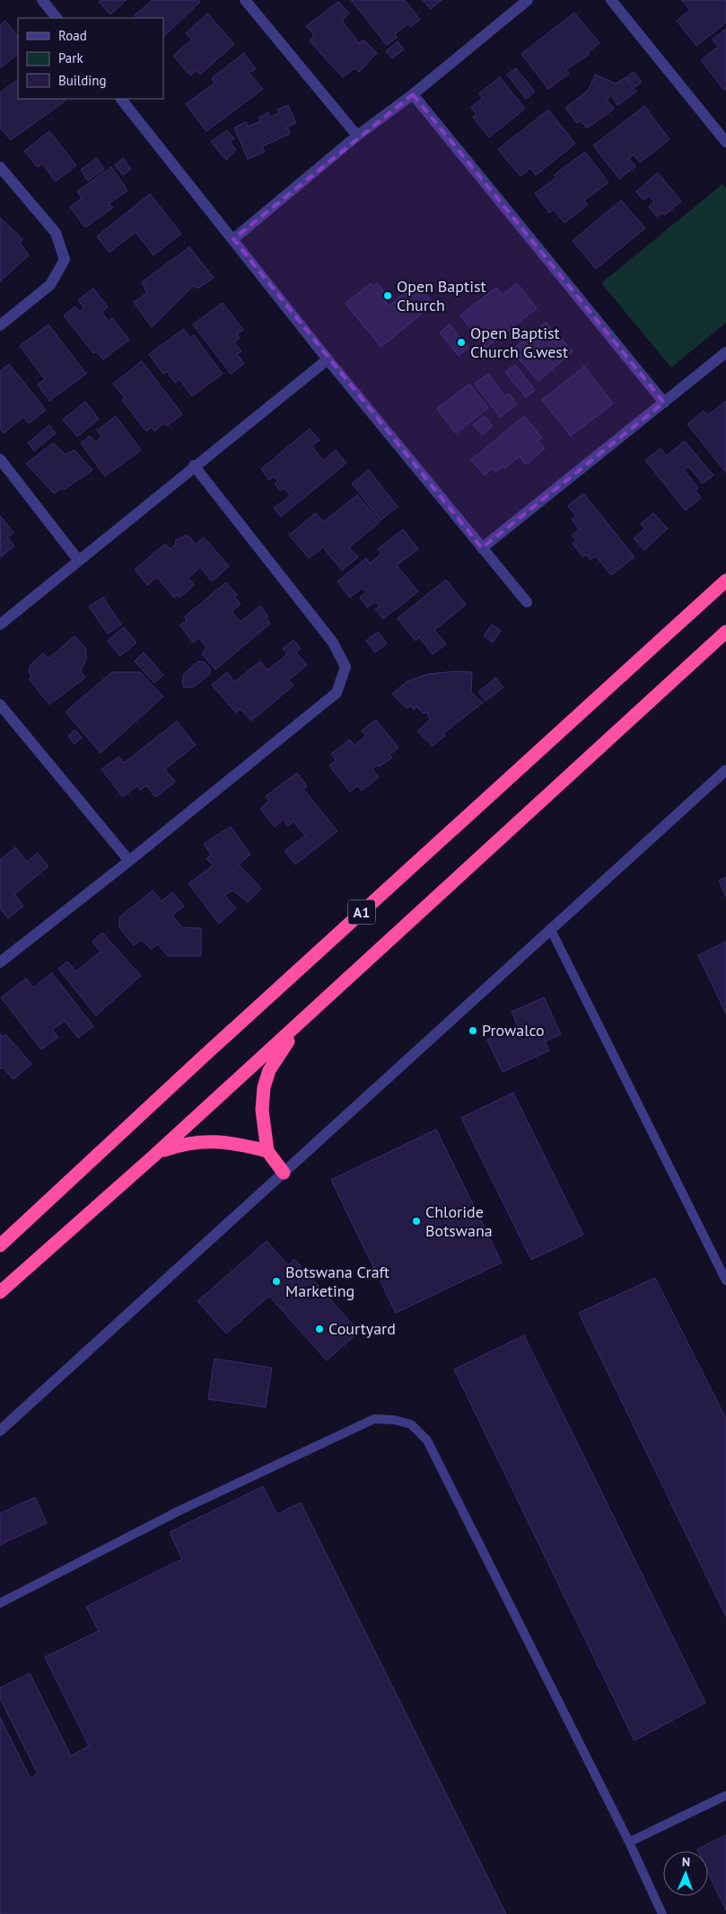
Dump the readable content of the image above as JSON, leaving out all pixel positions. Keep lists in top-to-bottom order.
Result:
{
  "streets": {
    "highway": ["A1"]
  },
  "places": [
    "Open Baptist Church",
    "Open Baptist Church G.west",
    "Prowalco",
    "Chloride Botswana",
    "Botswana Craft Marketing",
    "Courtyard"
  ],
  "legend": ["Road", "Park", "Building"],
  "north": "top"
}
